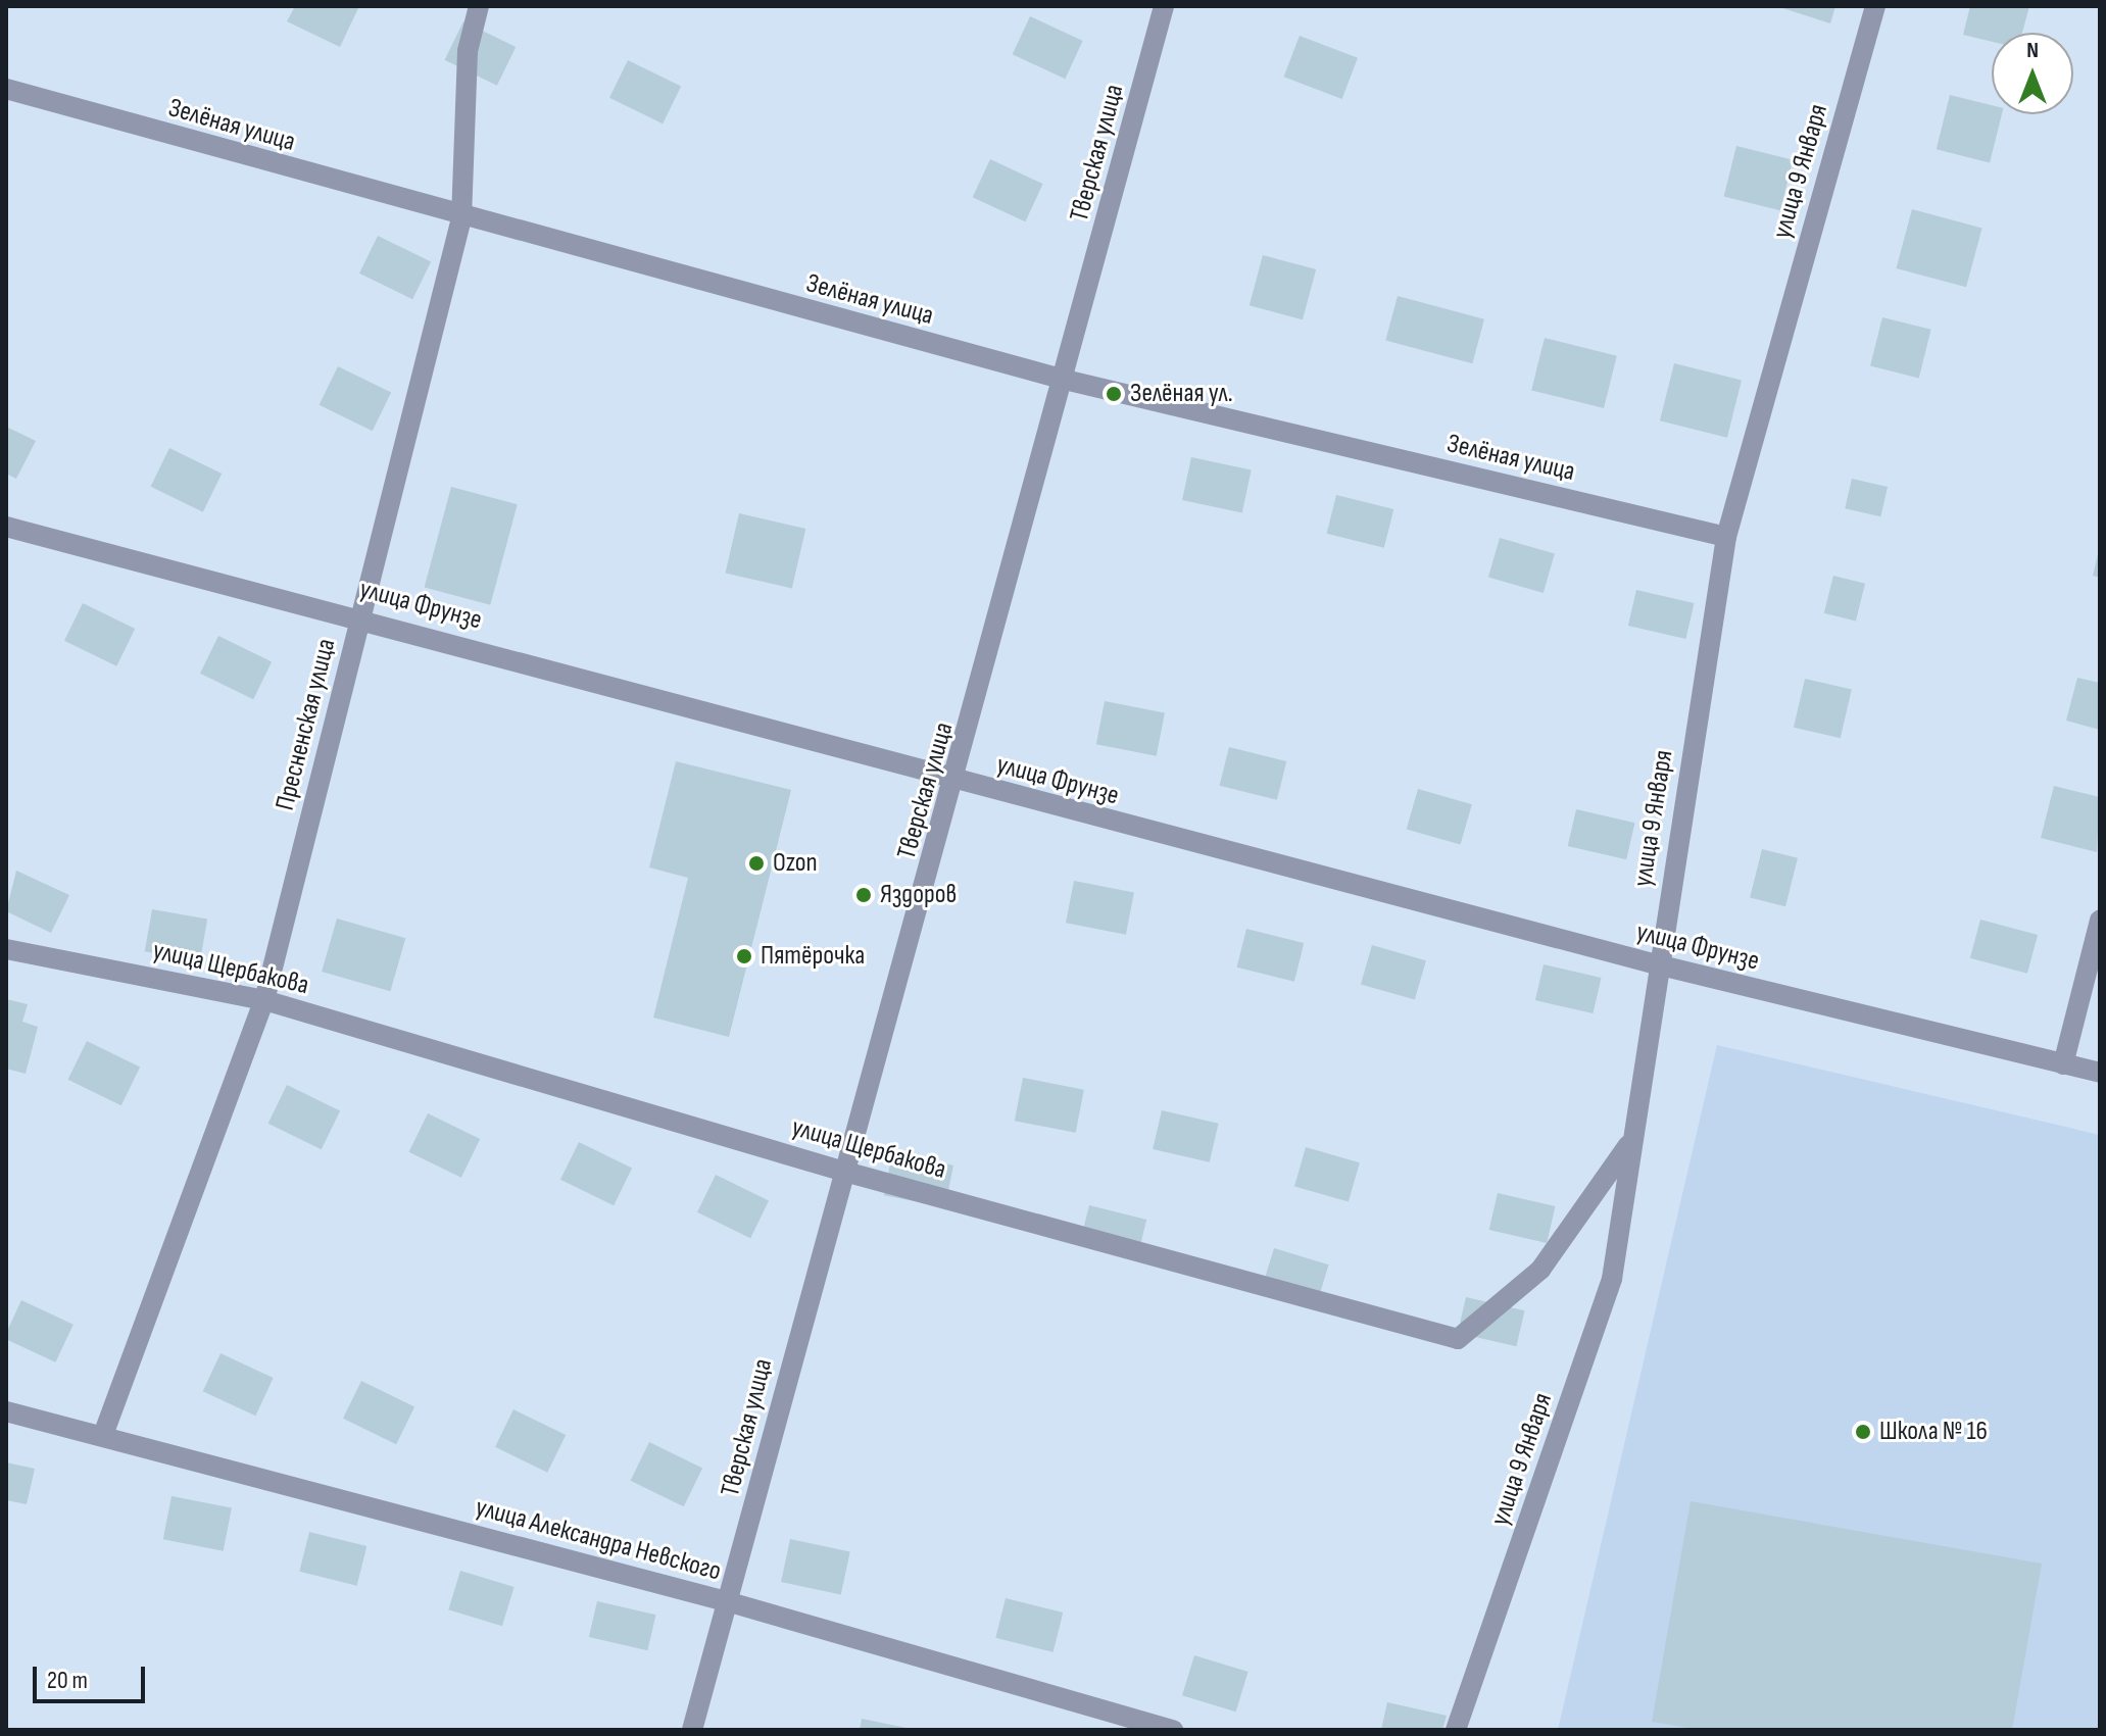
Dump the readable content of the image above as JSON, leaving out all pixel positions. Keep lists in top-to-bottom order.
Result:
{
  "streets": {
    "street": [
      "Зелёная улица",
      "Тверская улица",
      "улица 9 Января",
      "улица Фрунзе",
      "Пресненская улица",
      "улица Щербакова",
      "улица Александра Невского"
    ]
  },
  "crossings": [
    ["Зелёная улица", "Тверская улица"],
    ["Зелёная улица", "улица 9 Января"],
    ["Зелёная улица", "Пресненская улица"],
    ["Тверская улица", "улица Фрунзе"],
    ["Тверская улица", "улица Щербакова"],
    ["Тверская улица", "улица Александра Невского"],
    ["улица 9 Января", "улица Фрунзе"],
    ["улица 9 Января", "улица Щербакова"],
    ["улица Фрунзе", "Пресненская улица"],
    ["Пресненская улица", "улица Щербакова"],
    ["Пресненская улица", "улица Александра Невского"]
  ],
  "places": [
    "Зелёная ул.",
    "Ozon",
    "Яздоров",
    "Пятёрочка",
    "Школа № 16"
  ],
  "scale_bar": "20 m",
  "north": "top"
}
